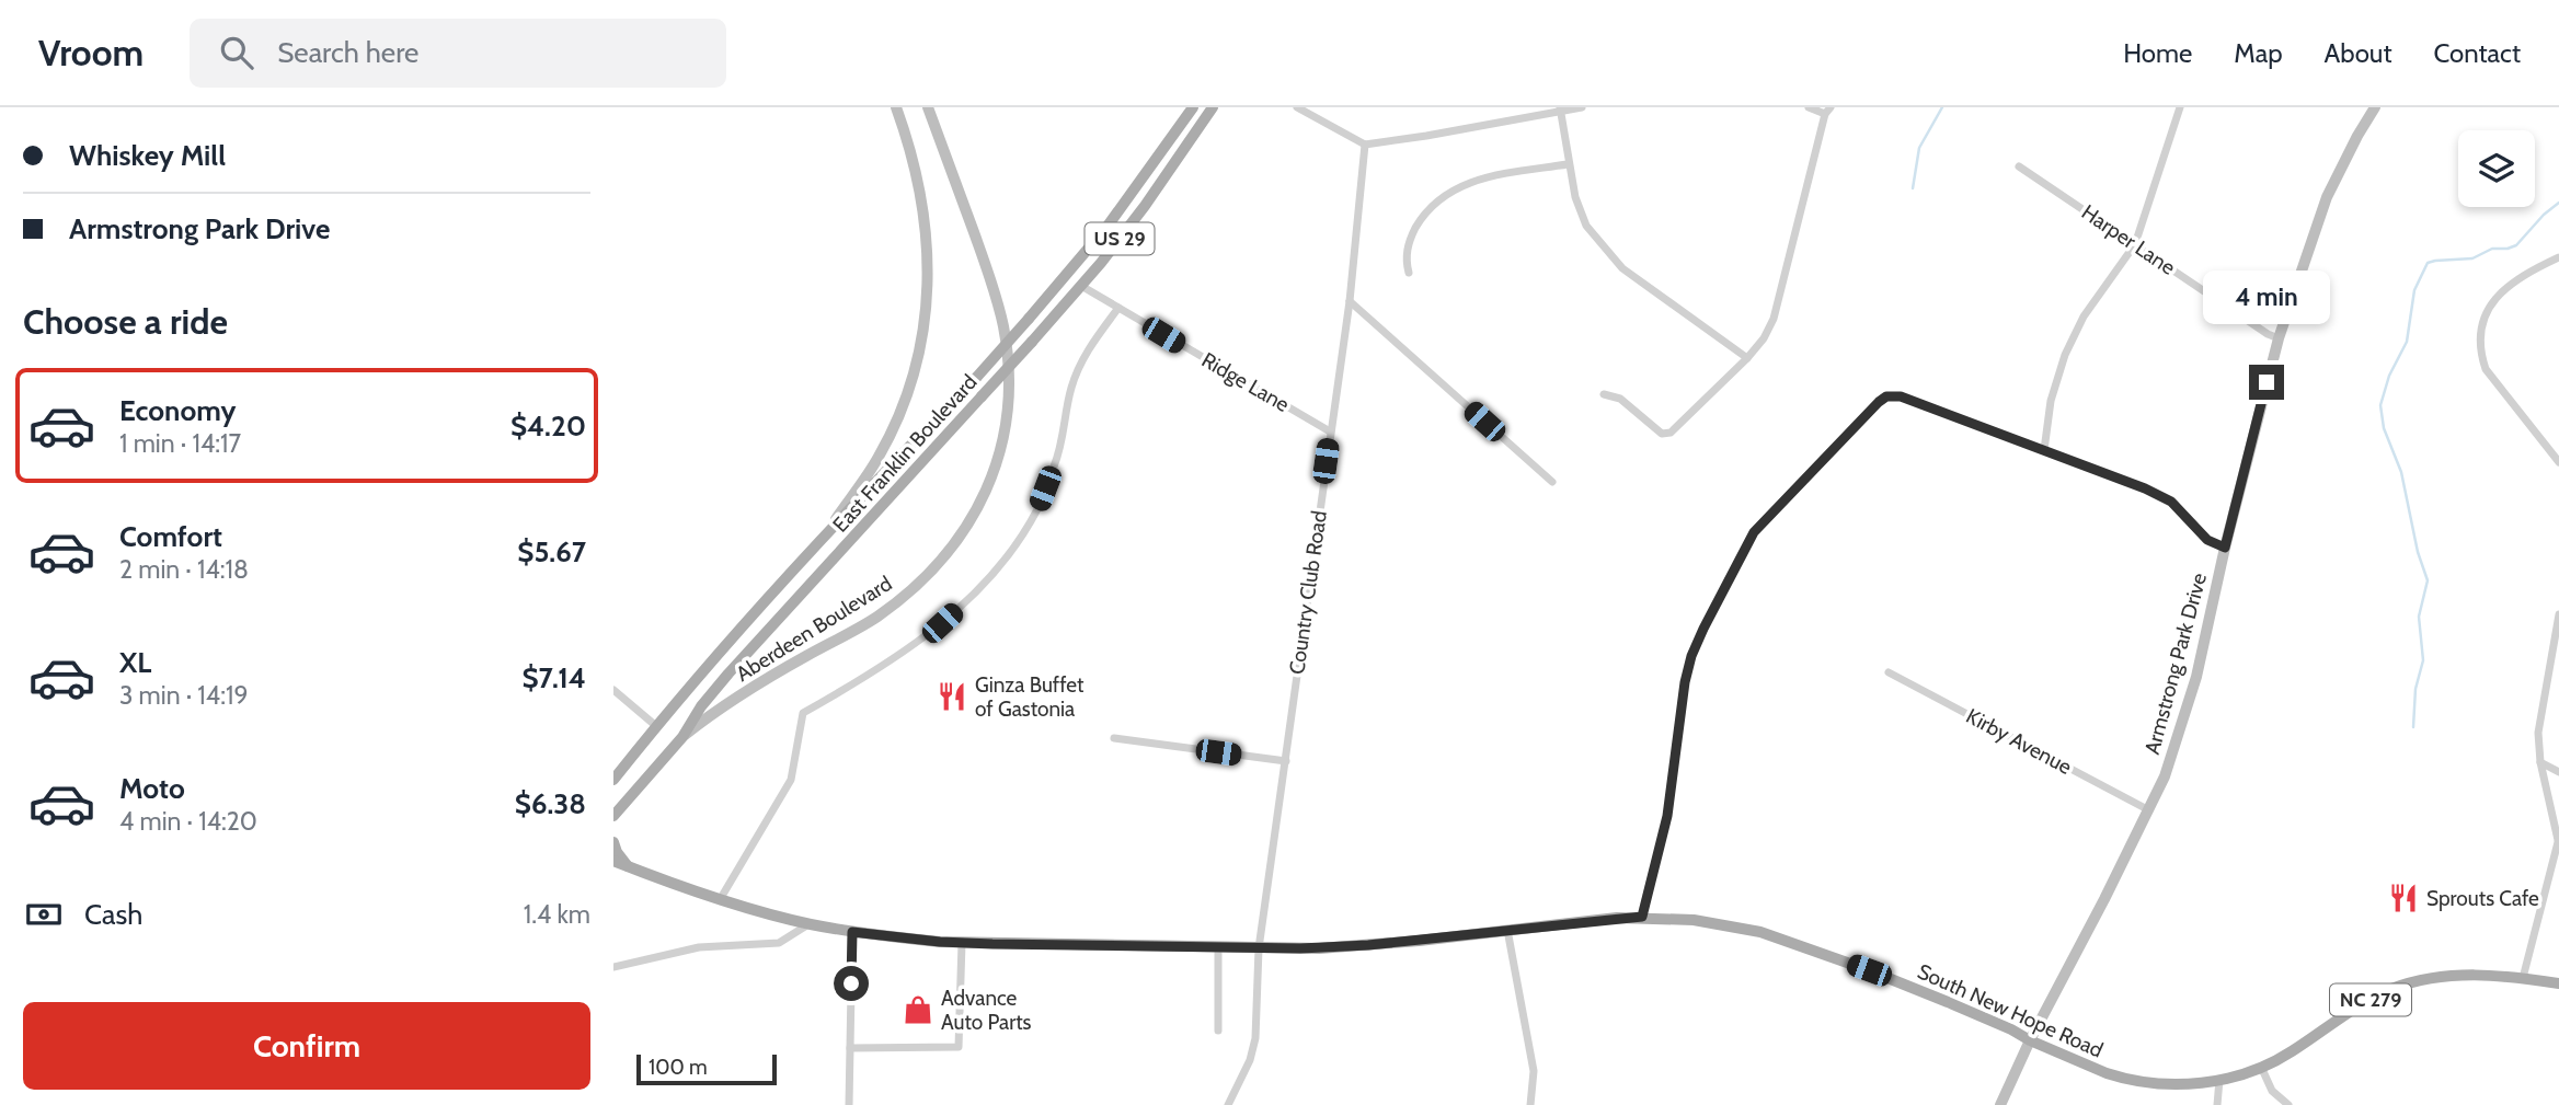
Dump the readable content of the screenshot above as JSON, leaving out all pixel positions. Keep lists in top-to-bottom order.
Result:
{
  "streets": {
    "main road": [
      "US 29",
      "East Franklin Boulevard",
      "Aberdeen Boulevard",
      "Armstrong Park Drive",
      "NC 279",
      "South New Hope Road"
    ],
    "street": [
      "Harper Lane",
      "Ridge Lane",
      "Country Club Road",
      "Kirby Avenue"
    ]
  },
  "crossings": [
    ["Harper Lane", "Armstrong Park Drive"],
    ["Ridge Lane", "East Franklin Boulevard"],
    ["Ridge Lane", "Country Club Road"],
    ["East Franklin Boulevard", "Aberdeen Boulevard"],
    ["Country Club Road", "South New Hope Road"],
    ["Armstrong Park Drive", "Kirby Avenue"],
    ["Armstrong Park Drive", "South New Hope Road"]
  ],
  "places": {
    "restaurant": ["Ginza Buffet of Gastonia", "Sprouts Cafe"],
    "shop": ["Advance Auto Parts"]
  },
  "scale_bar": "100 m",
  "page": {
    "header": "Vroom",
    "search": "Search here",
    "nav": [
      "Home",
      "Map",
      "About",
      "Contact"
    ],
    "banner": ["Whiskey Mill", "Armstrong Park Drive"],
    "bubble": "4 min",
    "heading": "Choose a ride",
    "list": [
      {
        "name": "Economy",
        "note": "1 min · 14:17",
        "value": "$4.20"
      },
      {
        "name": "Comfort",
        "note": "2 min · 14:18",
        "value": "$5.67"
      },
      {
        "name": "XL",
        "note": "3 min · 14:19",
        "value": "$7.14"
      },
      {
        "name": "Moto",
        "note": "4 min · 14:20",
        "value": "$6.38"
      }
    ],
    "pay": ["Cash", "1.4 km"],
    "buttons": "Confirm",
    "scale": "100 m"
  }
}
